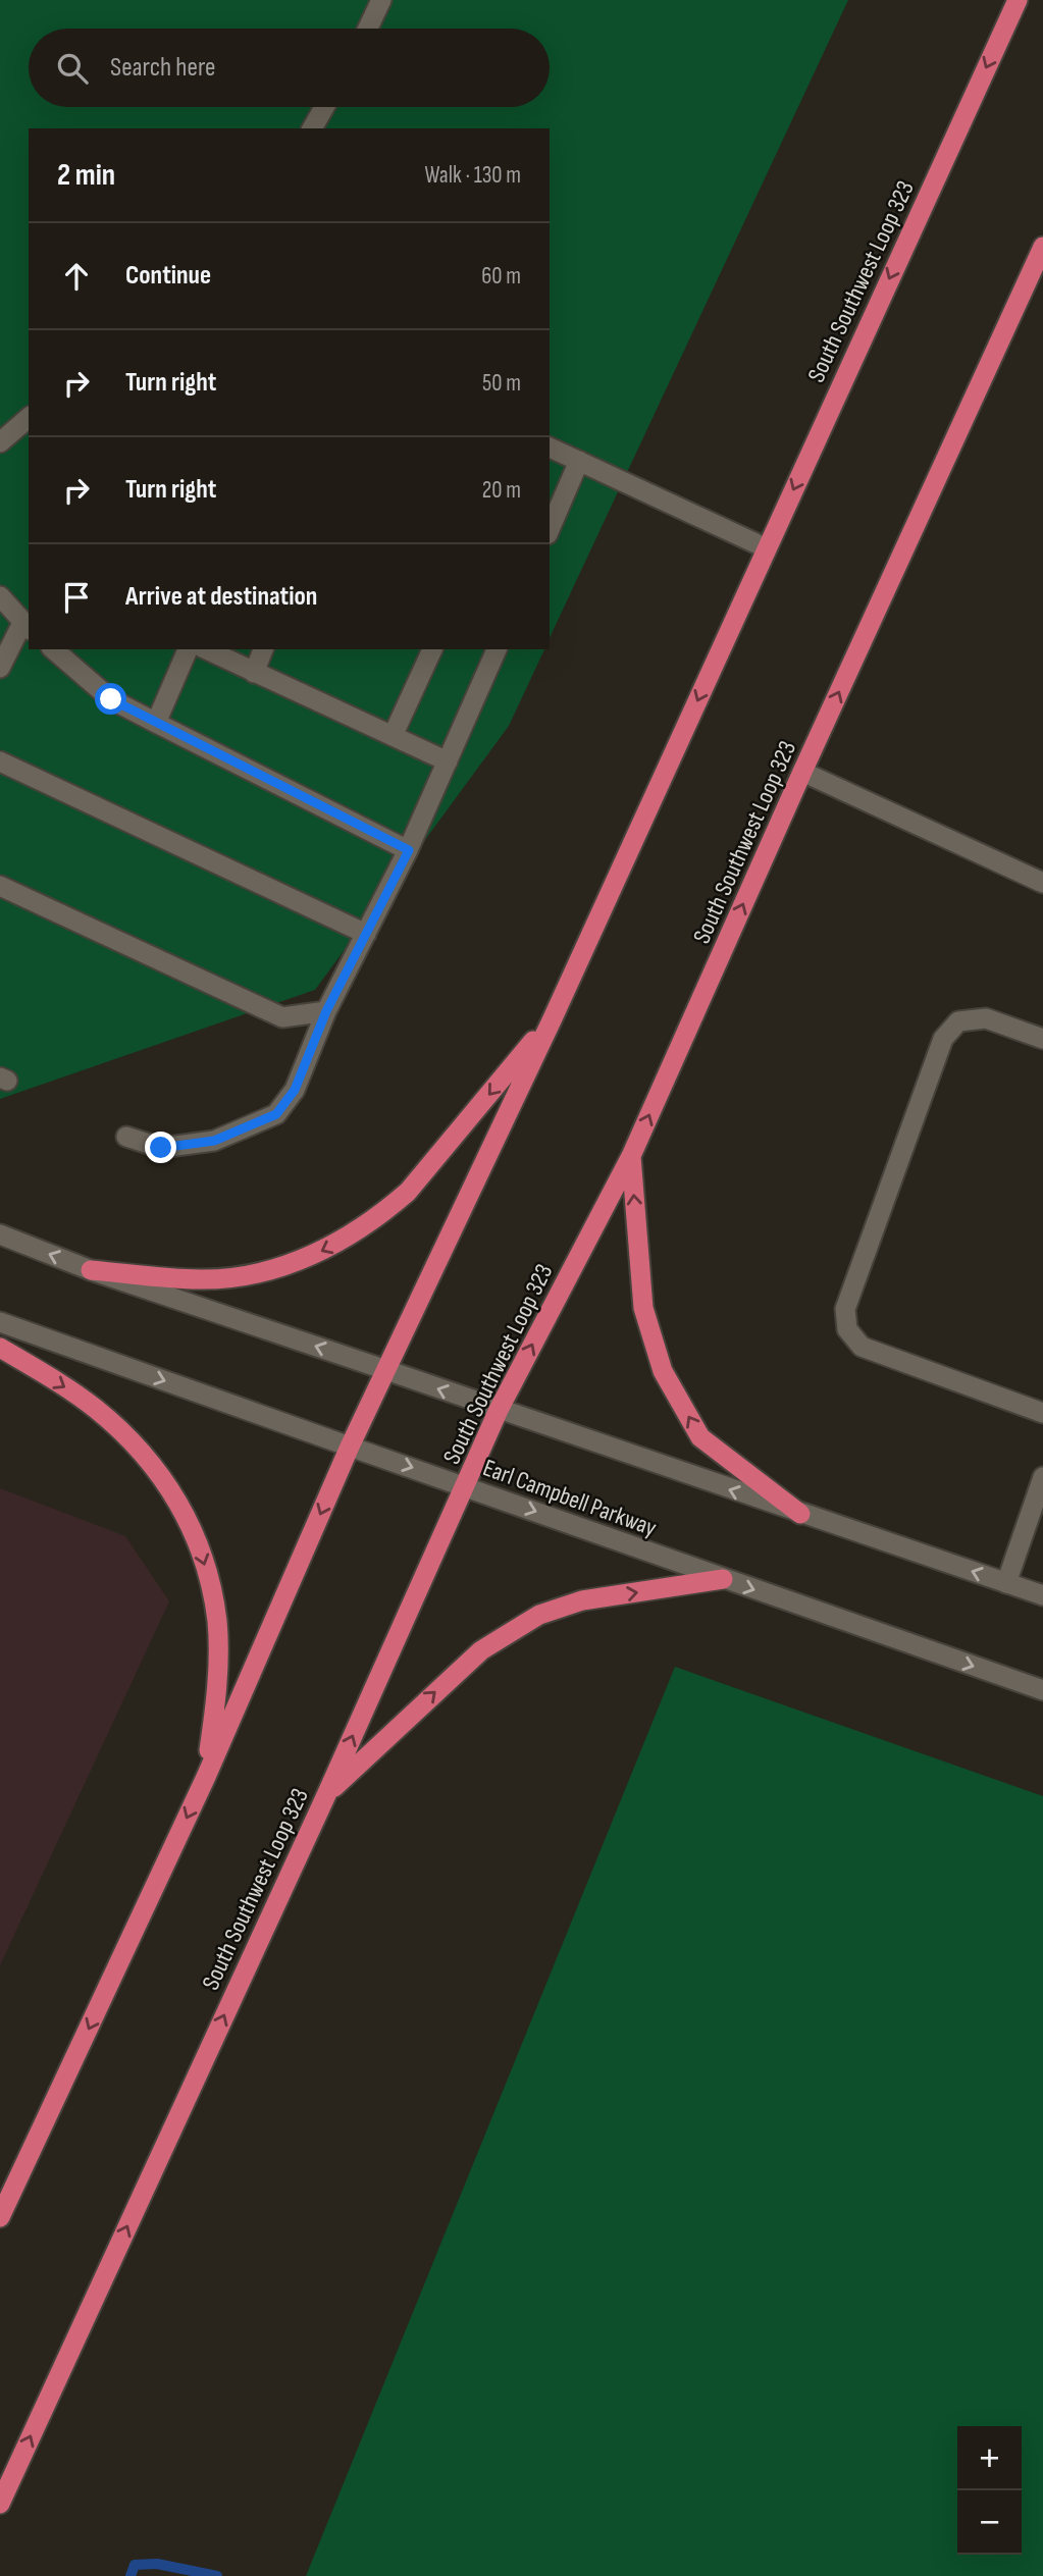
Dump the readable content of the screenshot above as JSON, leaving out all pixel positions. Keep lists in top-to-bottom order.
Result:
{
  "streets": {
    "highway": ["South Southwest Loop 323"],
    "main road": ["Earl Campbell Parkway"]
  },
  "crossings": [
    ["South Southwest Loop 323", "Earl Campbell Parkway"]
  ],
  "page": {
    "search": "Search here",
    "heading": ["2 min", "Walk · 130 m"],
    "list": [
      ["Continue", "60 m"],
      ["Turn right", "50 m"],
      ["Turn right", "20 m"],
      "Arrive at destination"
    ],
    "map_buttons": ["+", "−"]
  }
}
